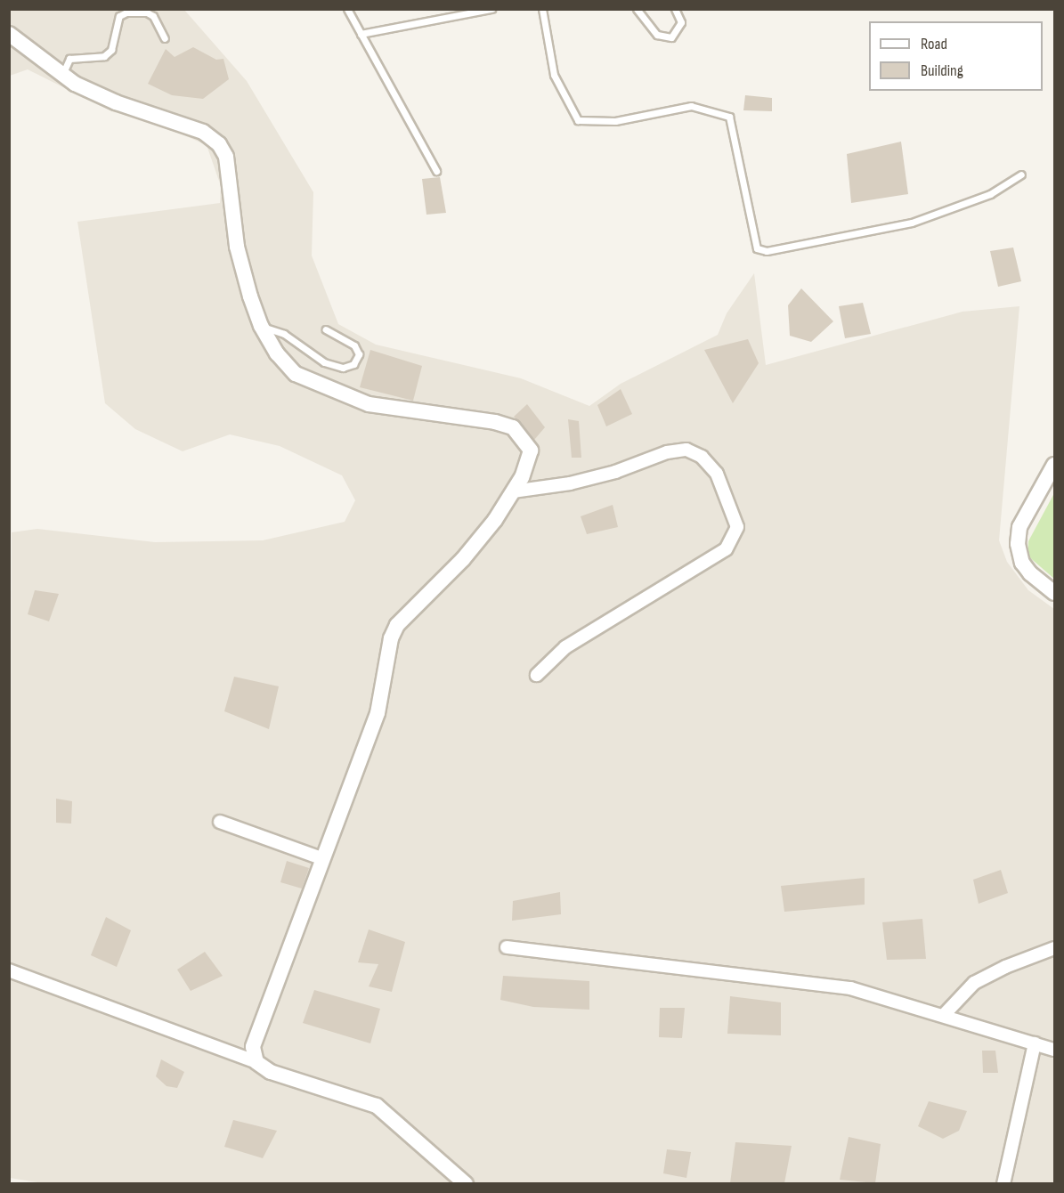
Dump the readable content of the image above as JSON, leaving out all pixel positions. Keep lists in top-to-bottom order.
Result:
{
  "legend": ["Road", "Building"]
}
